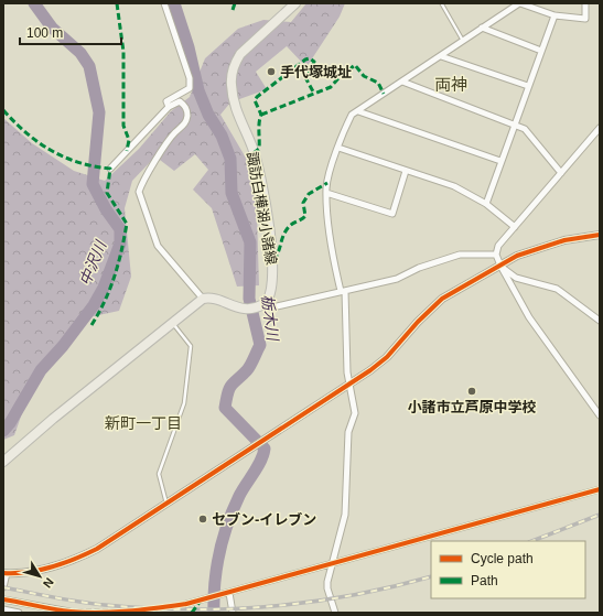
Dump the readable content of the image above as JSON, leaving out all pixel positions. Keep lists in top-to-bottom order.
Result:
{
  "streets": {
    "main road": ["諏訪白樺湖小諸線"]
  },
  "districts": ["両神", "新町一丁目"],
  "water": ["中沢川", "栃木川"],
  "places": ["手代塚城址", "小諸市立芦原中学校", "セブン-イレブン"],
  "legend": ["Cycle path", "Path"],
  "scale_bar": "100 m",
  "north": "bottom right"
}
